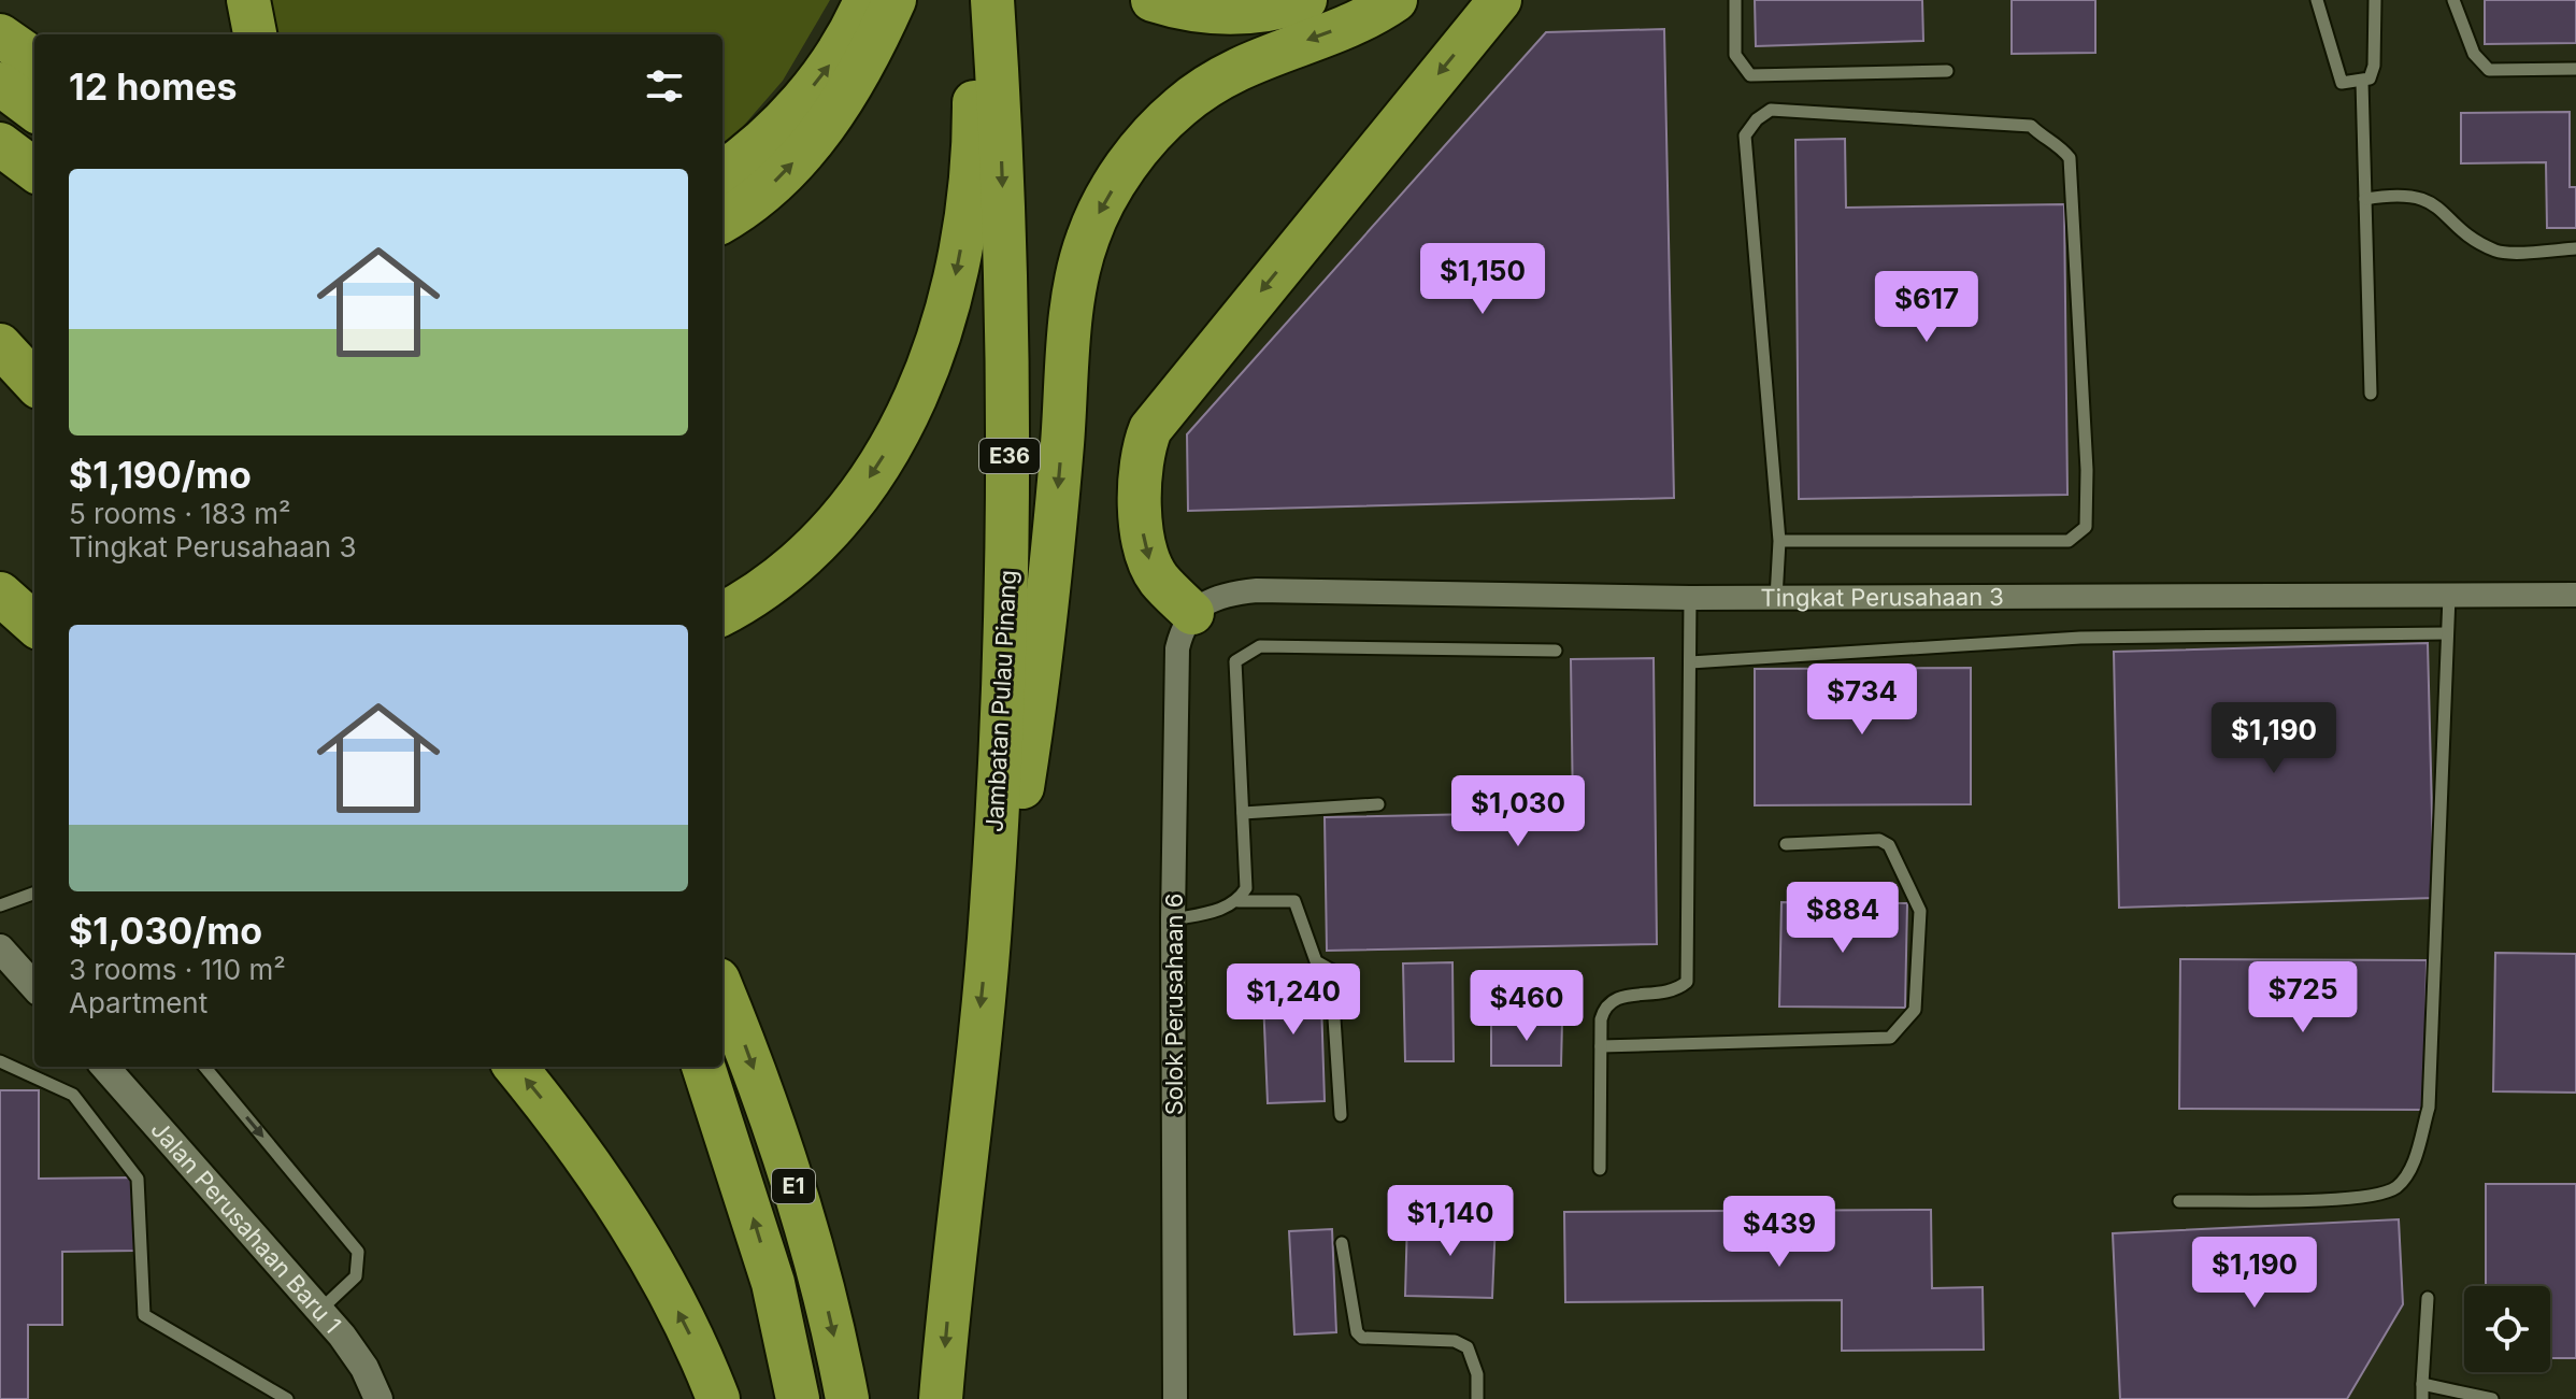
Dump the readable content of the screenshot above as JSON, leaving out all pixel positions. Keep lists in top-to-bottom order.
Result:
{
  "streets": {
    "highway": ["E36", "Jambatan Pulau Pinang", "E1"],
    "street": ["Tingkat Perusahaan 3", "Solok Perusahaan 6", "Jalan Perusahaan Baru 1"]
  },
  "crossings": [
    ["Tingkat Perusahaan 3", "Solok Perusahaan 6"]
  ],
  "page": {
    "heading": "12 homes",
    "list": [
      {
        "name": "$1,190/mo",
        "note": "5 rooms · 183 m² · Tingkat Perusahaan 3"
      },
      {
        "name": "$1,030/mo",
        "note": "3 rooms · 110 m² · Apartment"
      }
    ],
    "price": [
      "$1,150",
      "$617",
      "$734",
      "$1,190",
      "$1,030",
      "$884",
      "$725",
      "$1,240",
      "$460",
      "$1,140",
      "$439",
      "$1,190"
    ]
  }
}
